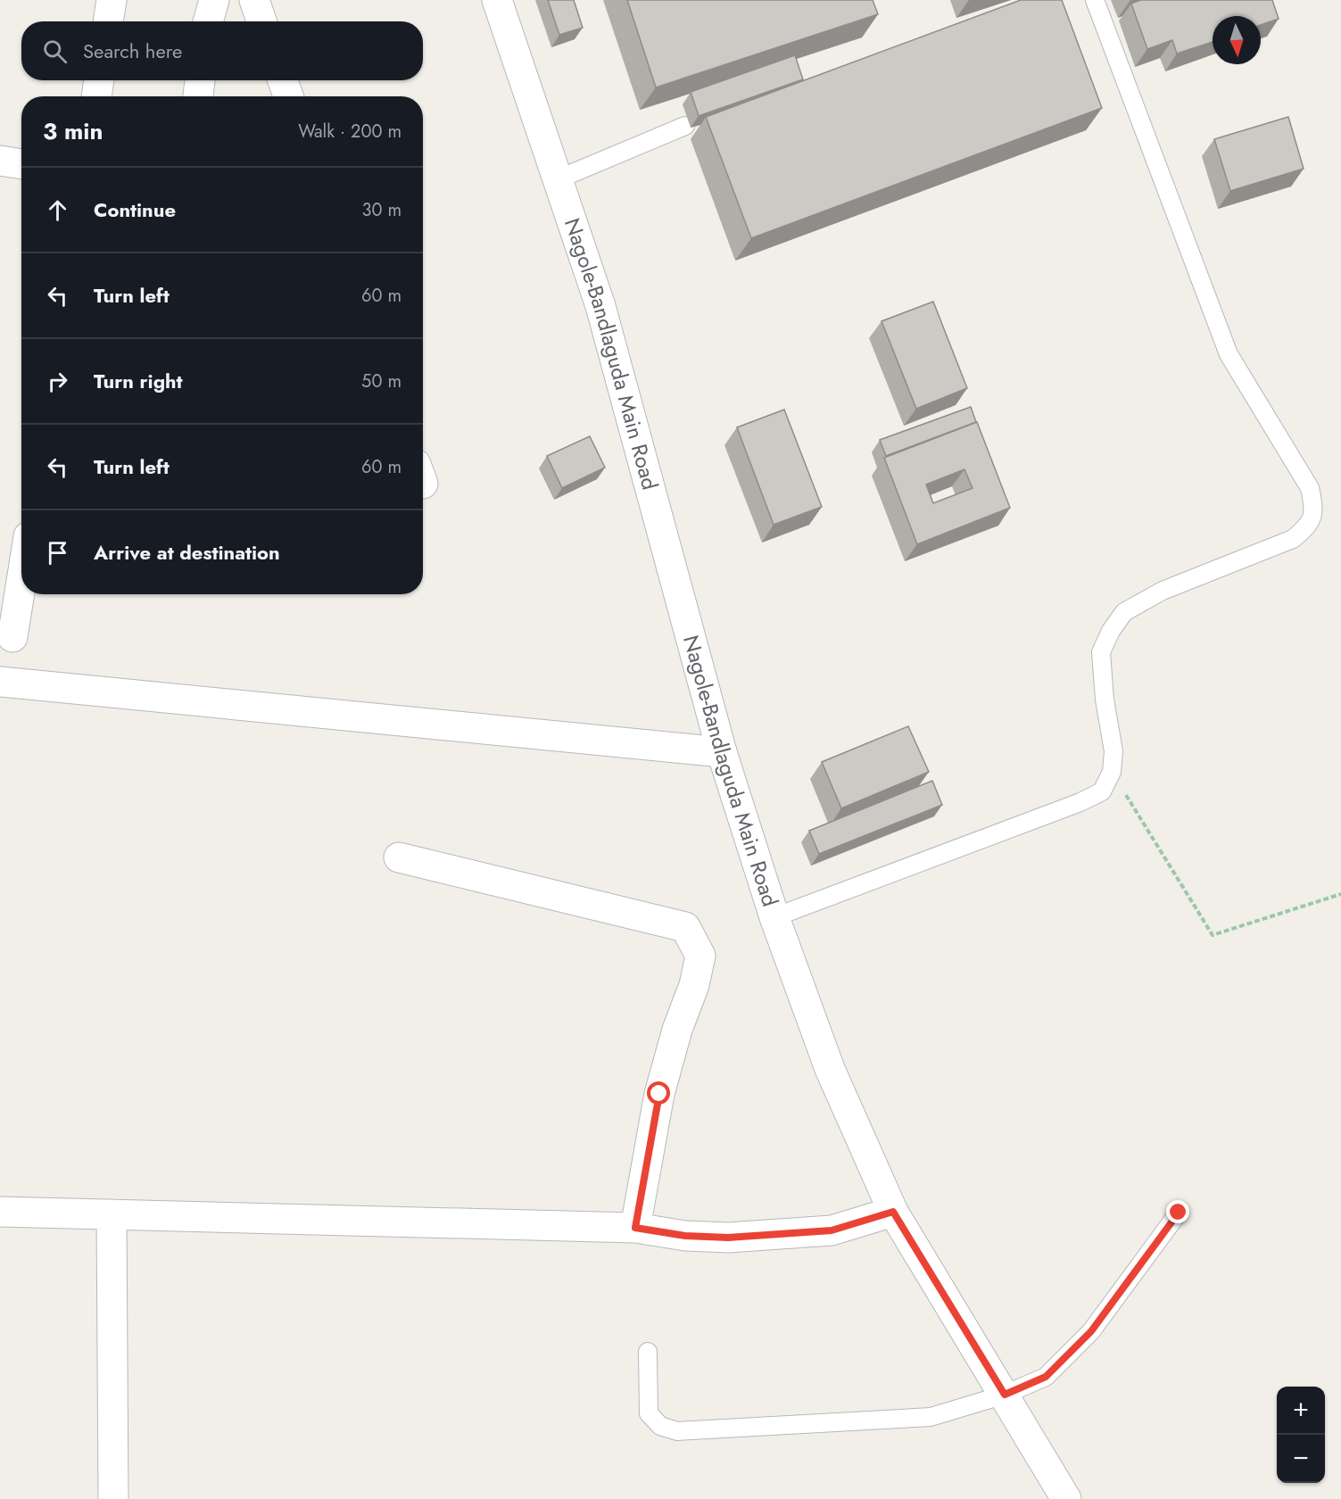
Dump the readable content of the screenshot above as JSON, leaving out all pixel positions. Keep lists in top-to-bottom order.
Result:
{
  "streets": {
    "street": ["Nagole-Bandlaguda Main Road"]
  },
  "north": "bottom",
  "page": {
    "search": "Search here",
    "heading": ["3 min", "Walk · 200 m"],
    "list": [
      ["Continue", "30 m"],
      ["Turn left", "60 m"],
      ["Turn right", "50 m"],
      ["Turn left", "60 m"],
      "Arrive at destination"
    ],
    "map_buttons": ["+", "−"]
  }
}
